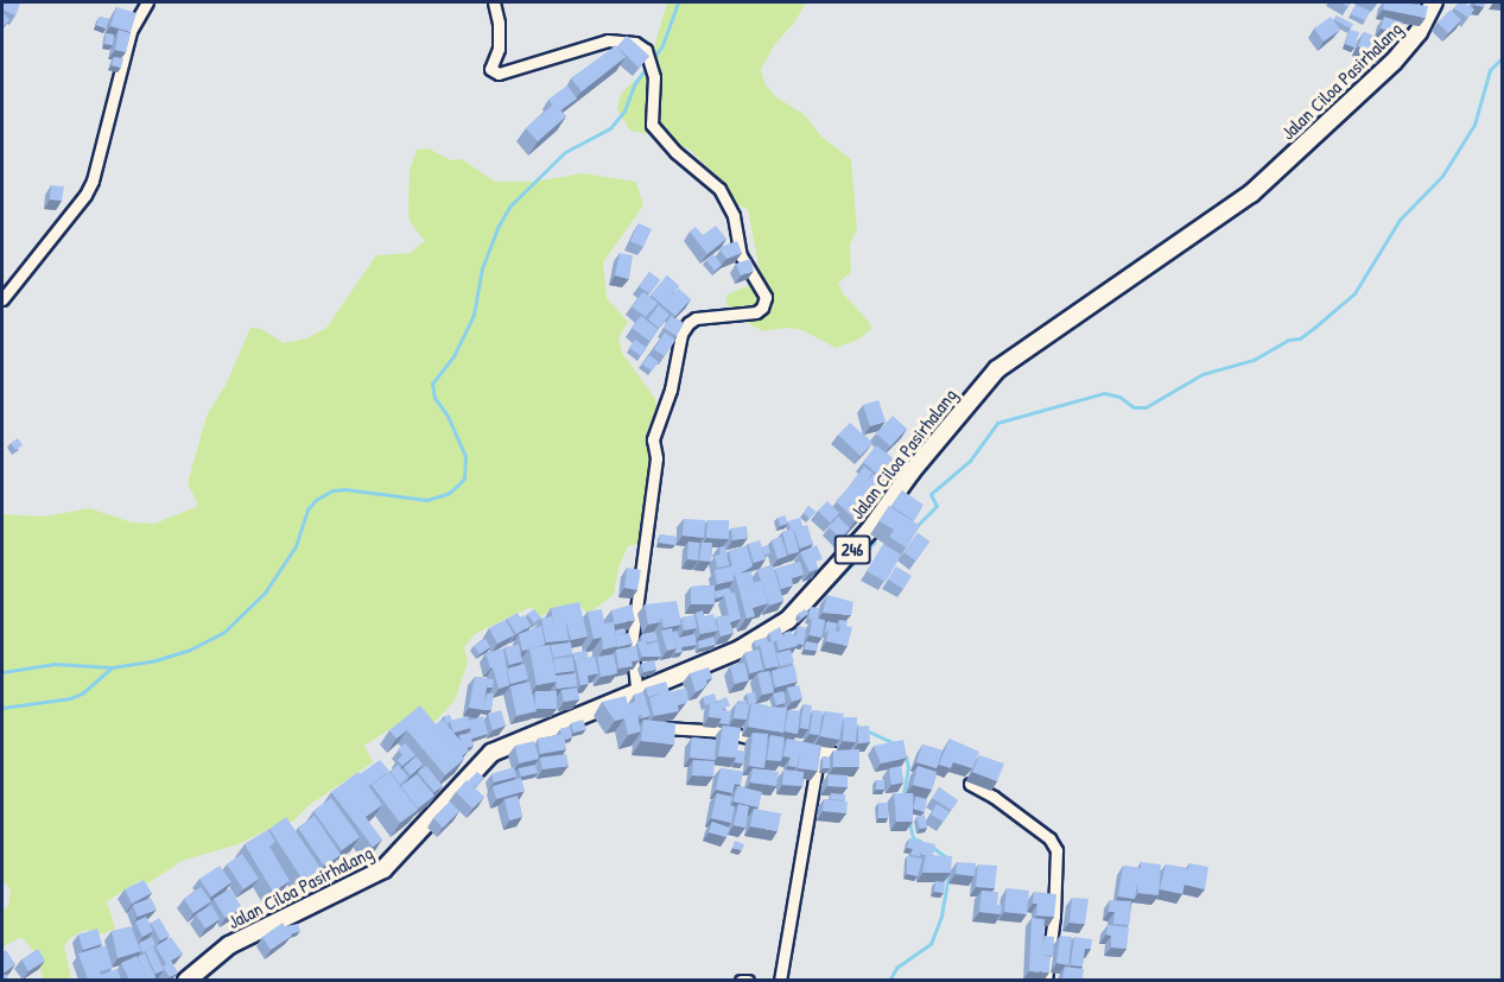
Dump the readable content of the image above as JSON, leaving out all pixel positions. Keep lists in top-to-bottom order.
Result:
{
  "streets": {
    "main road": ["Jalan Ciloa Pasirhalang", "246"]
  }
}
